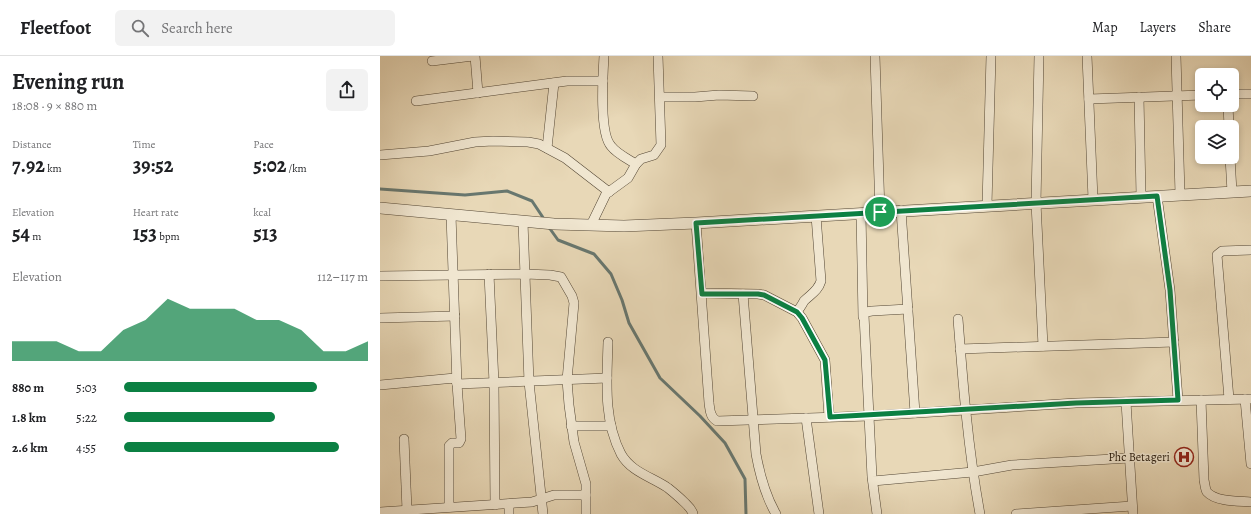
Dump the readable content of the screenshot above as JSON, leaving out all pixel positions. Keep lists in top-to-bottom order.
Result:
{
  "places": {
    "hospital": ["Phc Betageri"]
  },
  "page": {
    "header": "Fleetfoot",
    "search": "Search here",
    "nav": ["Map", "Layers", "Share"],
    "heading": ["Evening run", "18:08 · 9 × 880 m"],
    "stats": [
      ["Distance", "7.92 km"],
      ["Time", "39:52"],
      ["Pace", "5:02 /km"],
      ["Elevation", "54 m"],
      ["Heart rate", "153 bpm"],
      ["kcal", "513"]
    ],
    "chart": ["Elevation", "112–117 m"],
    "list": [
      {
        "name": "880 m",
        "note": "5:03"
      },
      {
        "name": "1.8 km",
        "note": "5:22"
      },
      {
        "name": "2.6 km",
        "note": "4:55"
      }
    ]
  }
}
